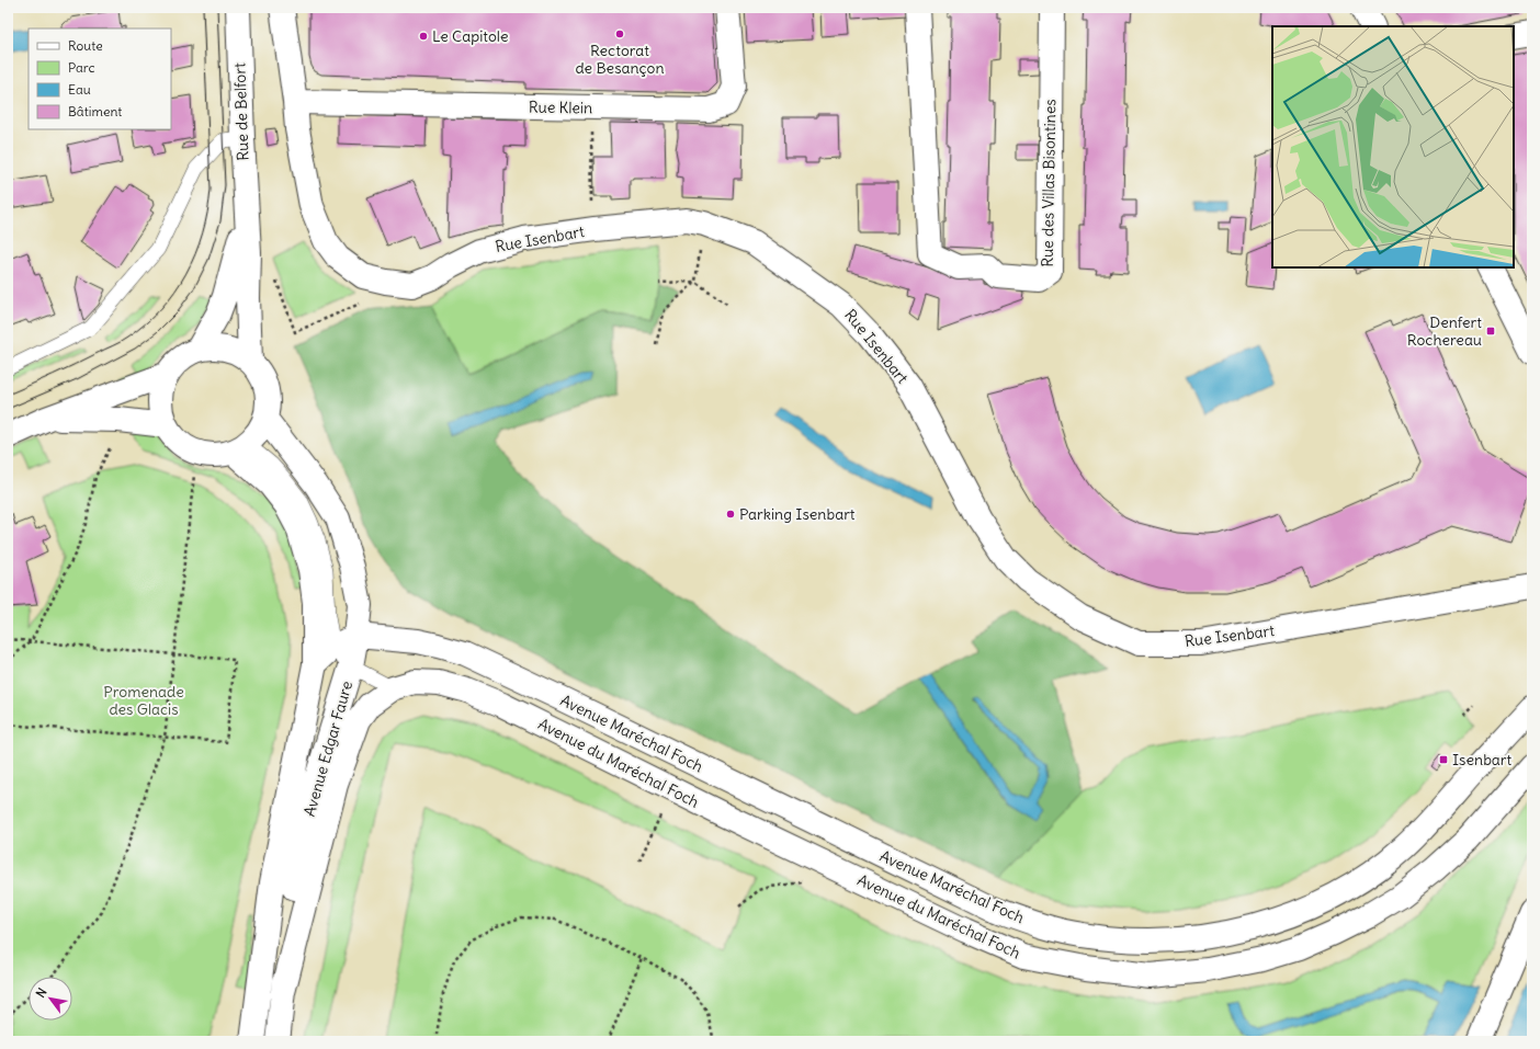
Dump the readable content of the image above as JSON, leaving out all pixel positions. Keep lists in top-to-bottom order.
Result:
{
  "streets": {
    "main road": [
      "Rue Klein",
      "Rue de Belfort",
      "Rue des Villas Bisontines",
      "Rue Isenbart",
      "Avenue Maréchal Foch",
      "Avenue Edgar Faure",
      "Avenue du Maréchal Foch"
    ]
  },
  "crossings": [
    ["Rue Klein", "Rue Isenbart"],
    ["Rue de Belfort", "Avenue Edgar Faure"],
    ["Avenue Maréchal Foch", "Avenue Edgar Faure"],
    ["Avenue Edgar Faure", "Avenue du Maréchal Foch"]
  ],
  "parks": ["Promenade des Glacis"],
  "places": {
    "other": ["Rectorat de Besançon", "Le Capitole", "Parking Isenbart"],
    "transit": ["Denfert Rochereau", "Isenbart"]
  },
  "legend": [
    "Route",
    "Parc",
    "Eau",
    "Bâtiment"
  ],
  "north": "top left"
}
